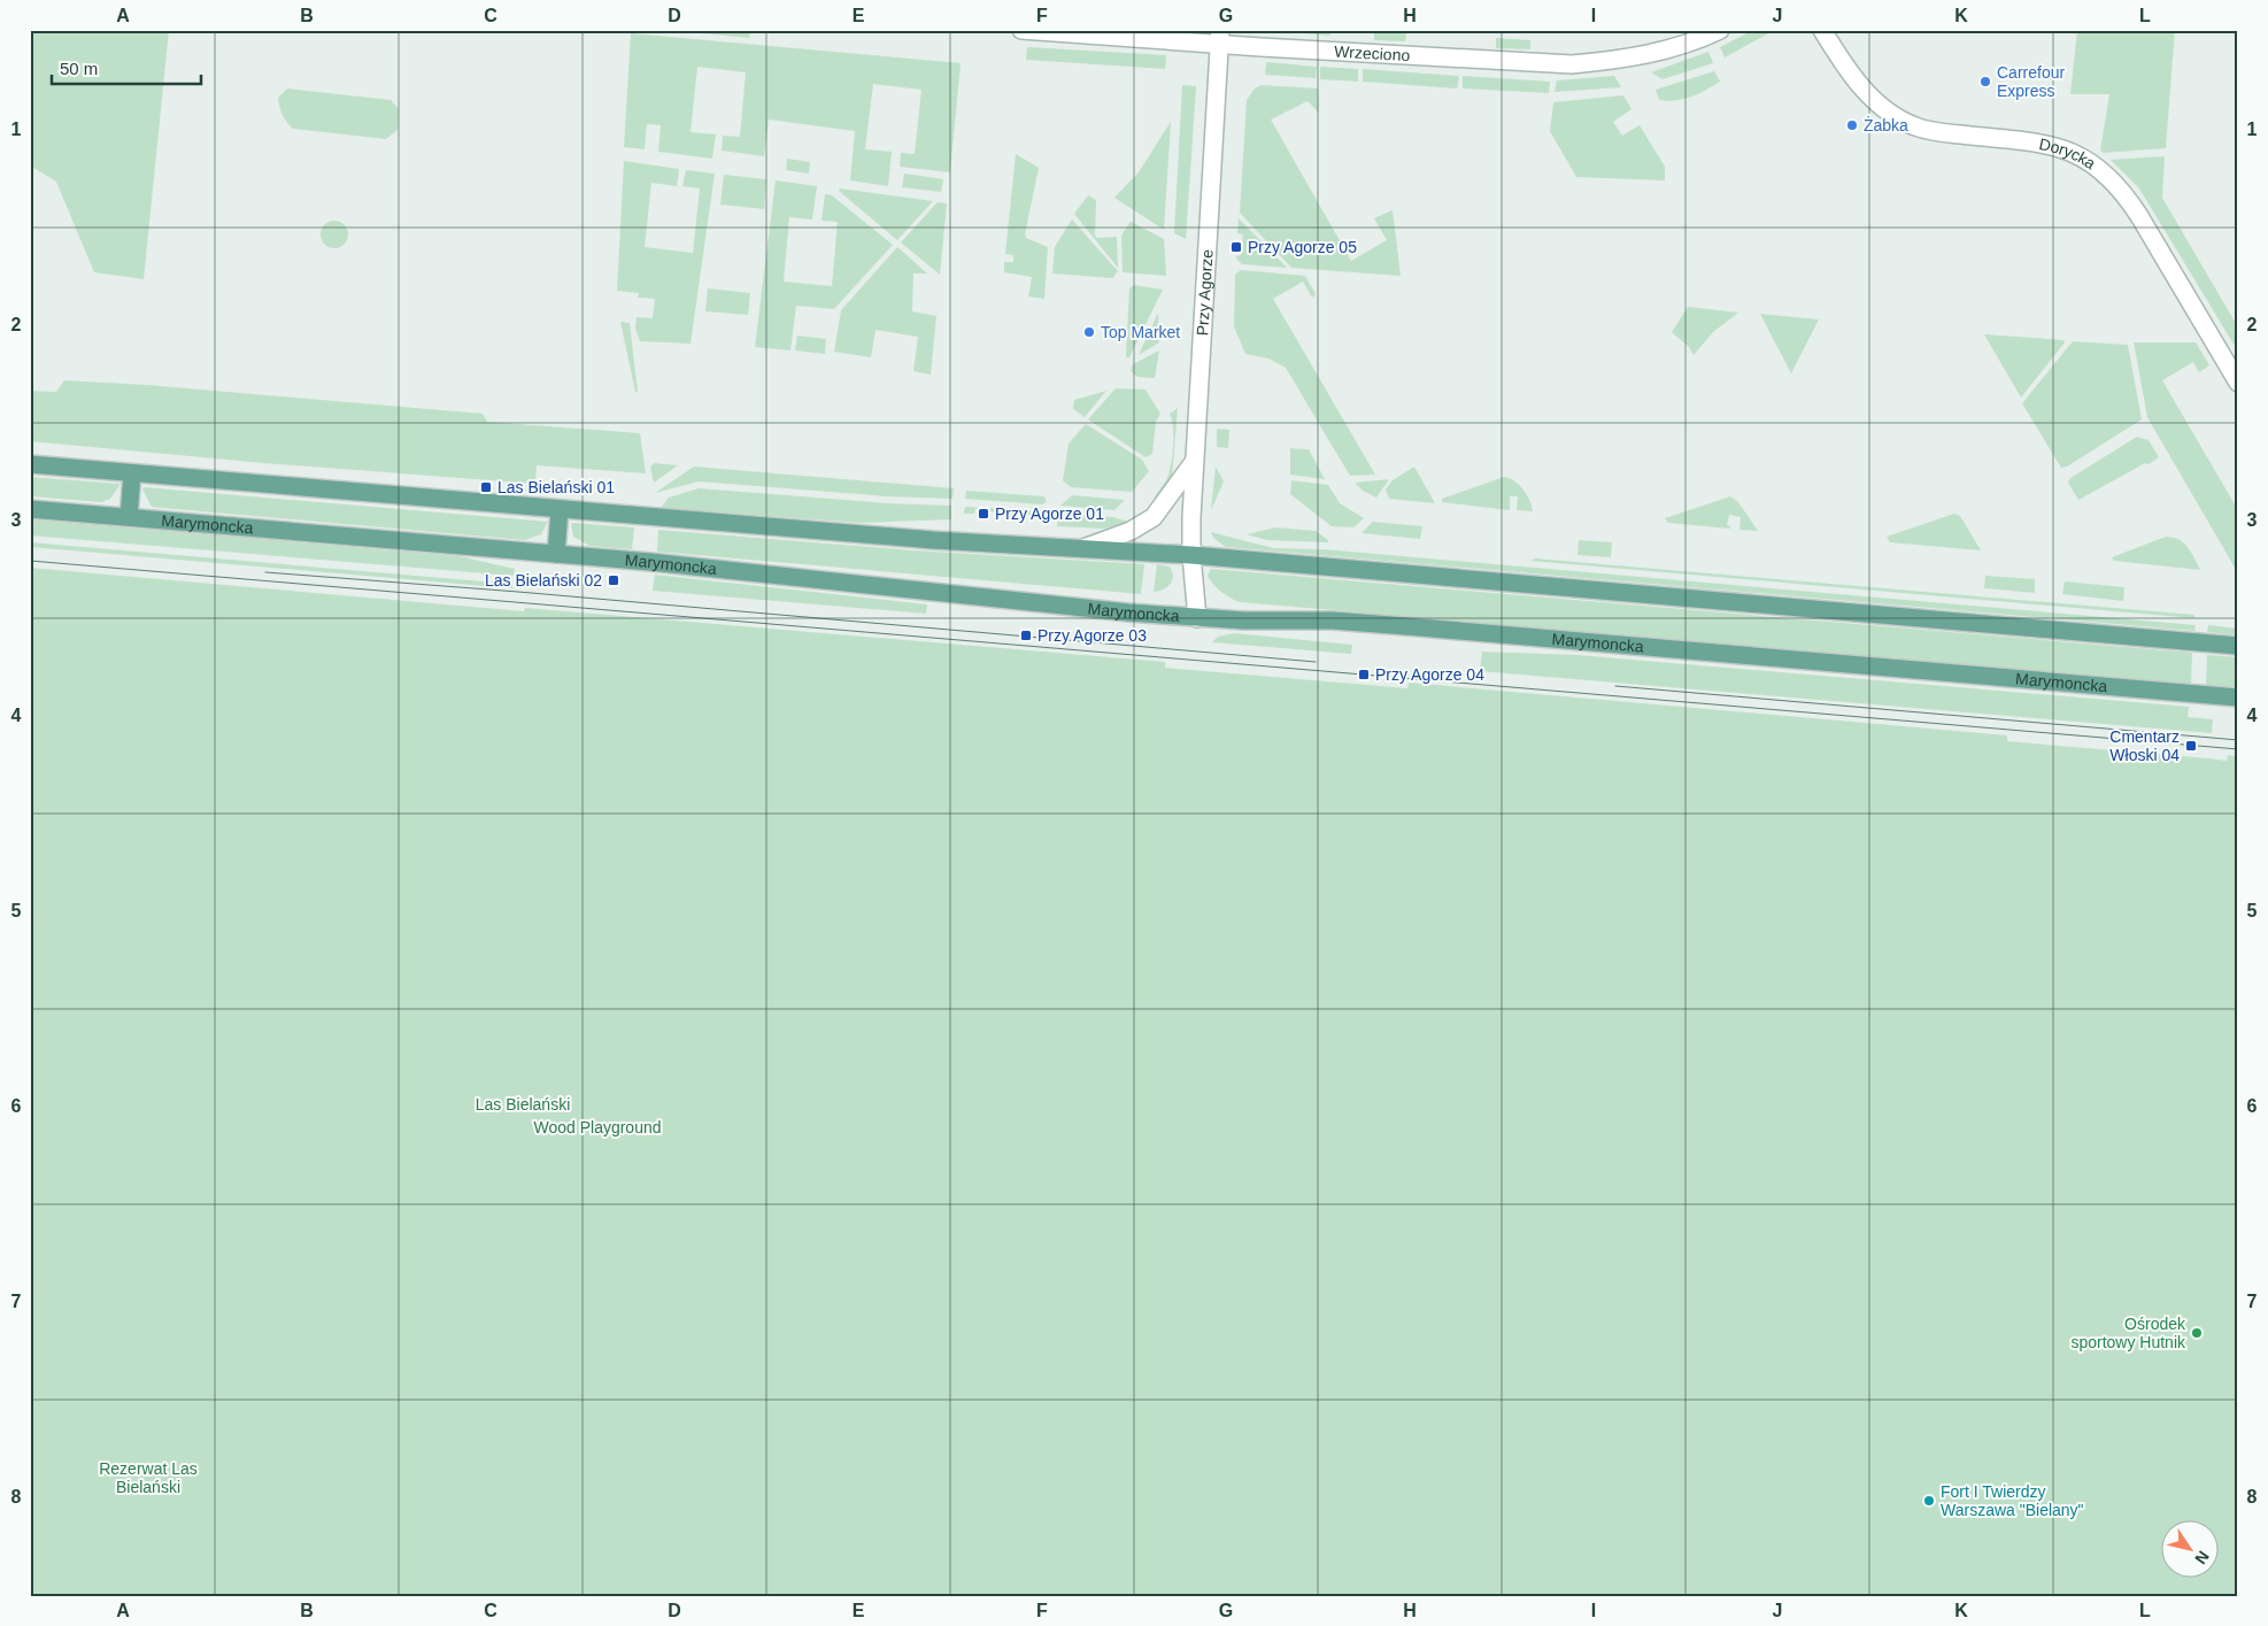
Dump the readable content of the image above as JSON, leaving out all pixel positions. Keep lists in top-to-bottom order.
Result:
{
  "streets": {
    "main road": ["Marymoncka"],
    "street": ["Wrzeciono", "Dorycka", "Przy Agorze"]
  },
  "crossings": [
    ["Wrzeciono", "Przy Agorze"],
    ["Przy Agorze", "Marymoncka"]
  ],
  "parks": ["Las Bielański", "Wood Playground", "Rezerwat Las Bielański"],
  "places": {
    "other": [
      "Carrefour Express",
      "Żabka",
      "Top Market",
      "Ośrodek sportowy Hutnik",
      "Fort I Twierdzy Warszawa \"Bielany\""
    ],
    "transit": [
      "Przy Agorze 05",
      "Las Bielański 01",
      "Przy Agorze 01",
      "Las Bielański 02",
      "Przy Agorze 03",
      "Przy Agorze 04",
      "Cmentarz Włoski 04"
    ]
  },
  "scale_bar": "50 m",
  "north": "bottom right",
  "grid": {
    "columns": [
      "A",
      "B",
      "C",
      "D",
      "E",
      "F",
      "G",
      "H",
      "I",
      "J",
      "K",
      "L"
    ],
    "rows": [
      "1",
      "2",
      "3",
      "4",
      "5",
      "6",
      "7",
      "8"
    ]
  }
}
